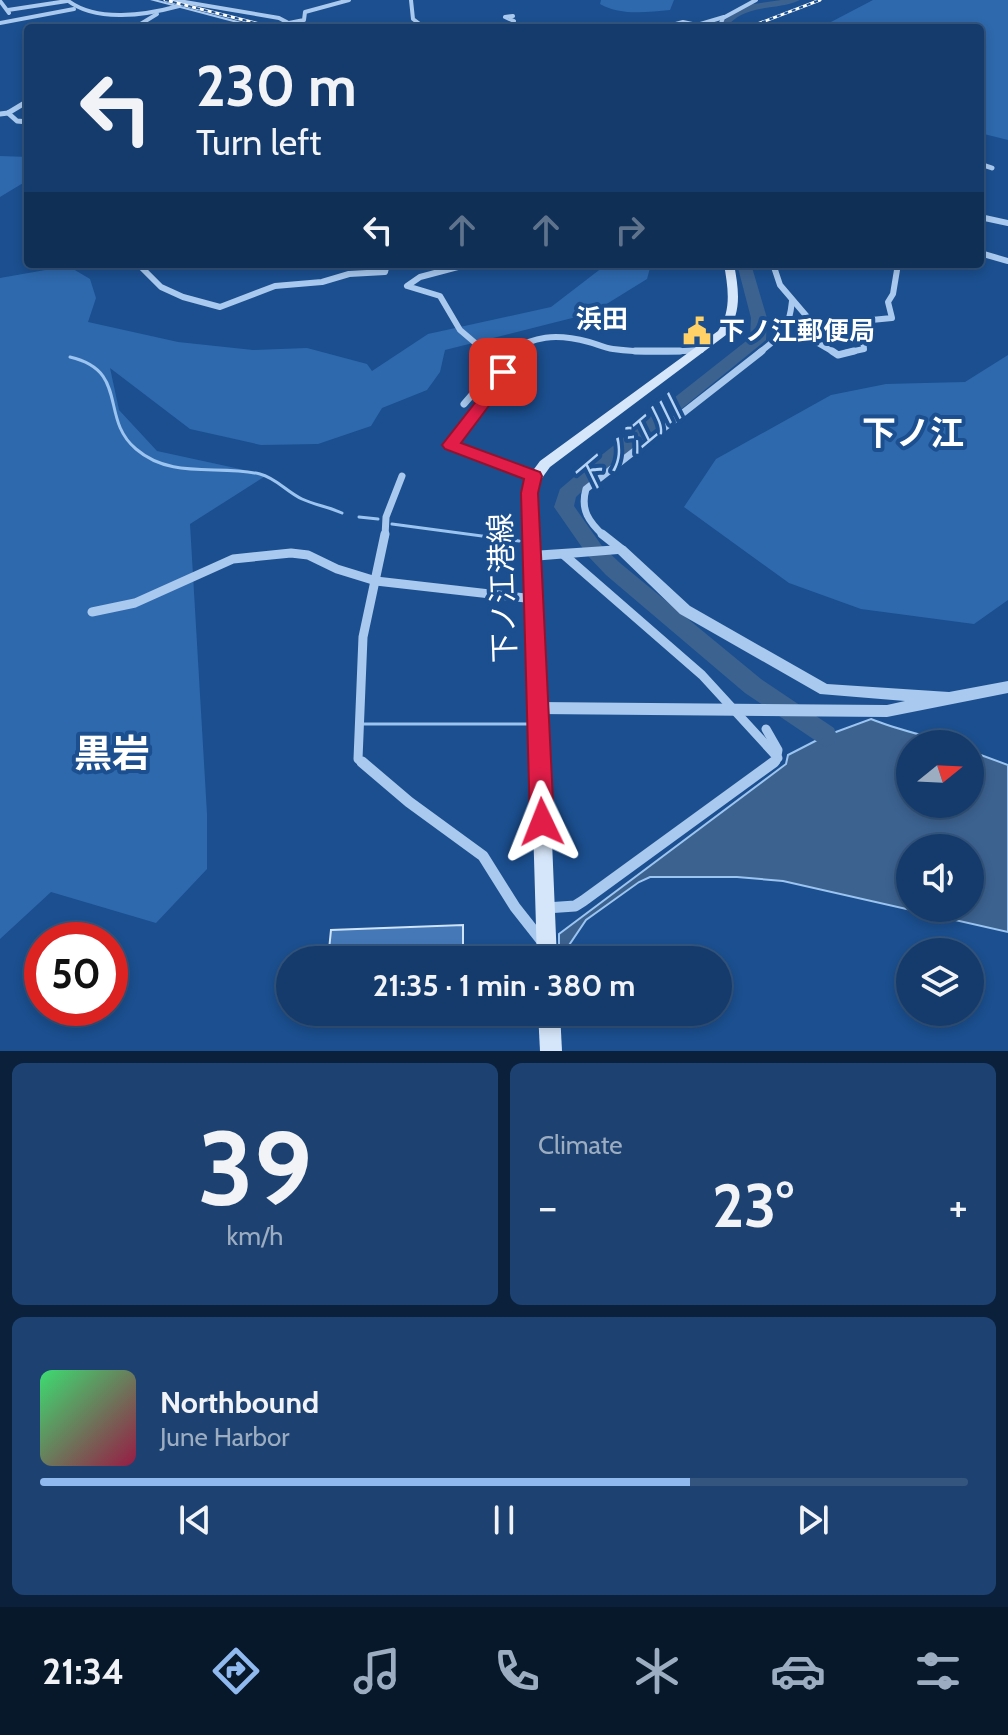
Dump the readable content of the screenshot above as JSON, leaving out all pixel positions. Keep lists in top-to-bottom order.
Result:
{
  "streets": {
    "main road": ["下ノ江港線"]
  },
  "districts": ["浜田", "下ノ江", "黒岩"],
  "water": ["下ノ江川"],
  "places": {
    "public building": ["下ノ江郵便局"]
  },
  "north": "right",
  "page": {
    "turn": ["230 m", "Turn left"],
    "limit": "50",
    "trip": "21:35 · 1 min · 380 m",
    "tile": [
      ["39", "km/h"],
      "Climate"
    ],
    "heat": ["−", "23°", "+"],
    "song": ["Northbound", "June Harbor"],
    "tabs": "21:34"
  }
}
